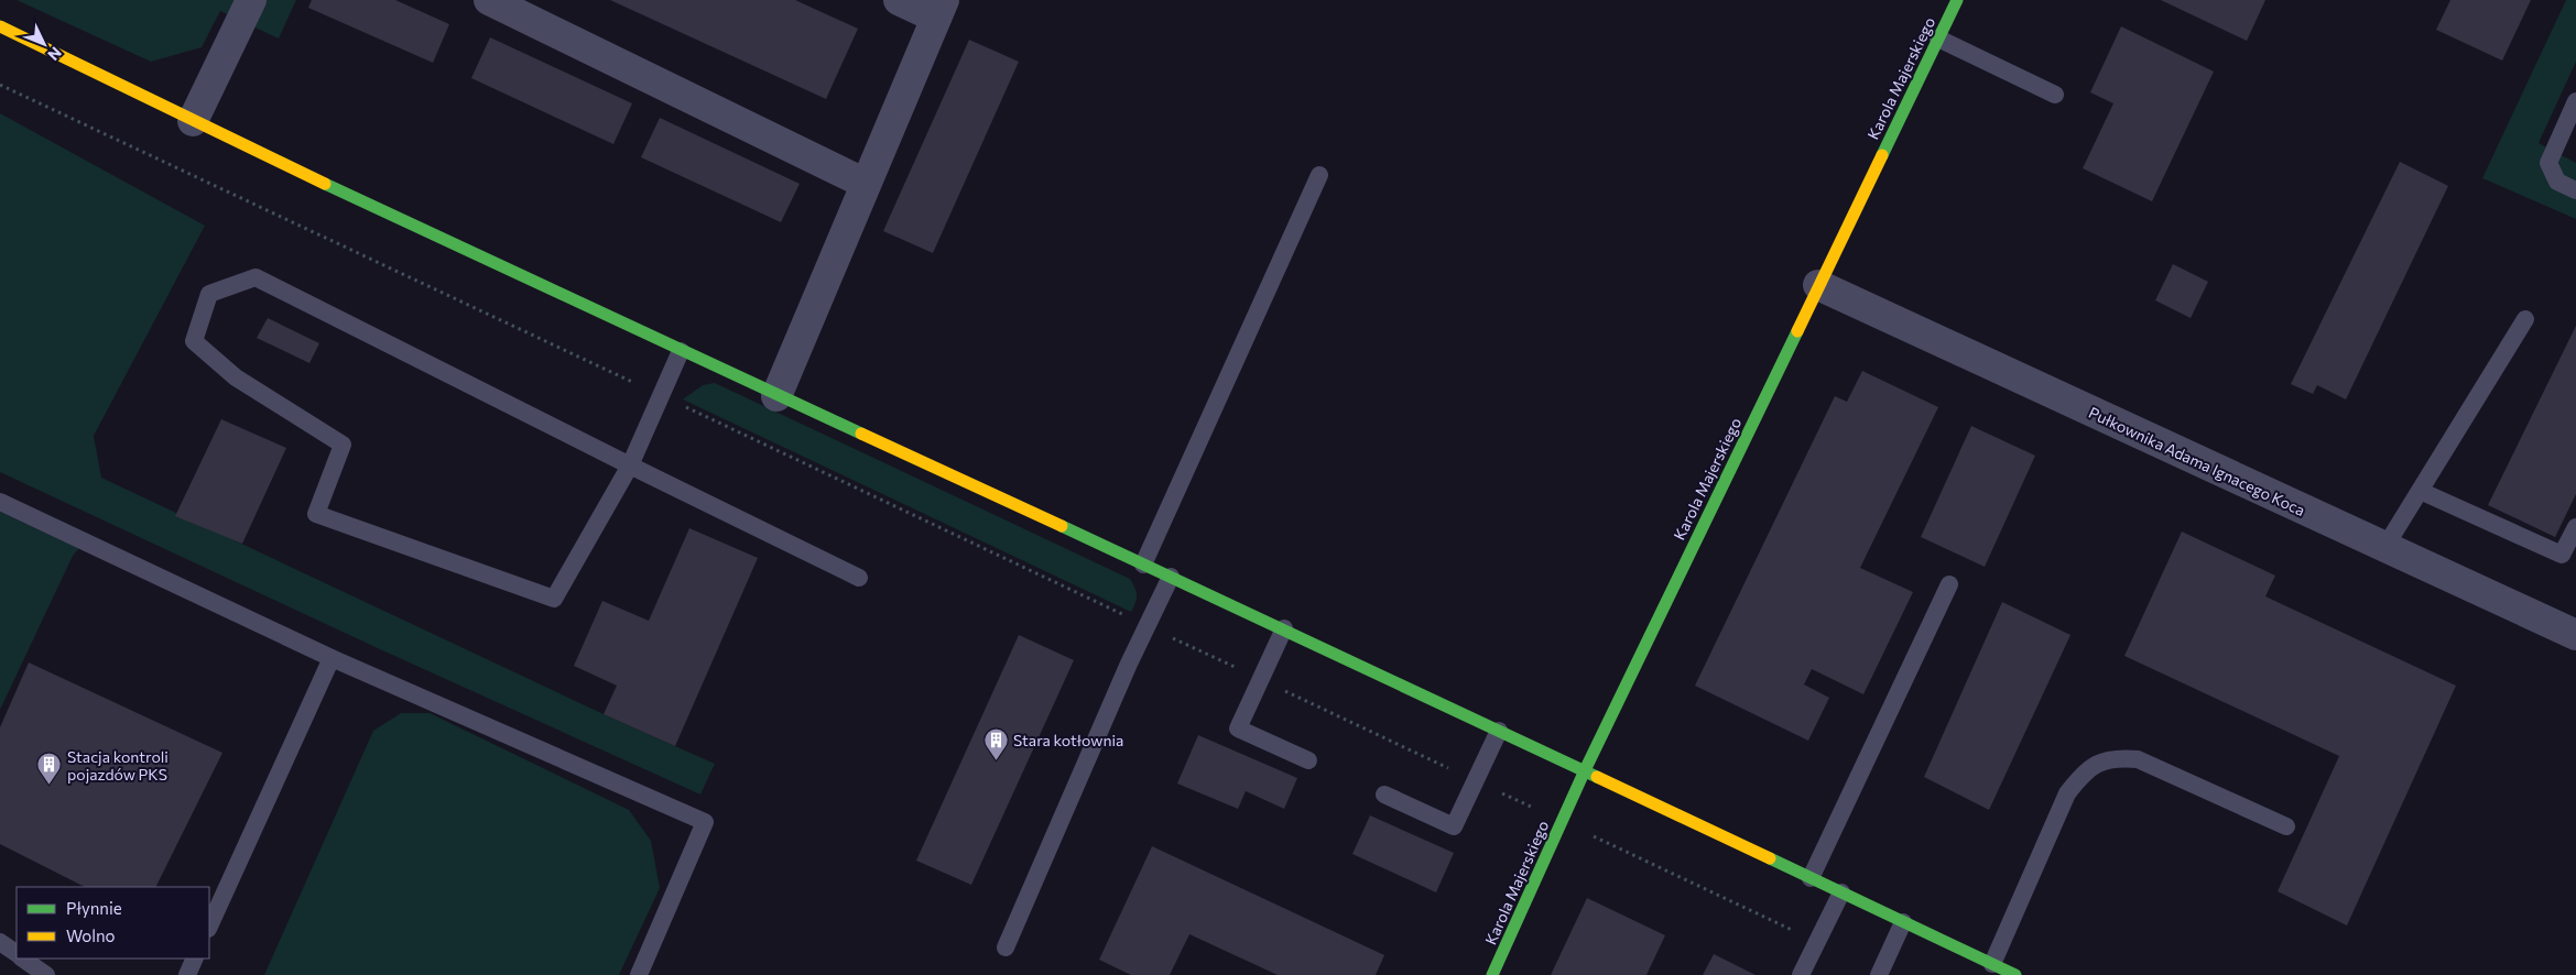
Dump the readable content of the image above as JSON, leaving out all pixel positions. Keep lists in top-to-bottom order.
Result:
{
  "streets": {
    "street": ["Karola Majerskiego", "Pułkownika Adama Ignacego Koca"]
  },
  "crossings": [
    ["Karola Majerskiego", "Pułkownika Adama Ignacego Koca"]
  ],
  "places": {
    "building": ["Stara kotłownia", "Stacja kontroli pojazdów PKS"]
  },
  "legend": ["Płynnie", "Wolno"],
  "north": "bottom right"
}
